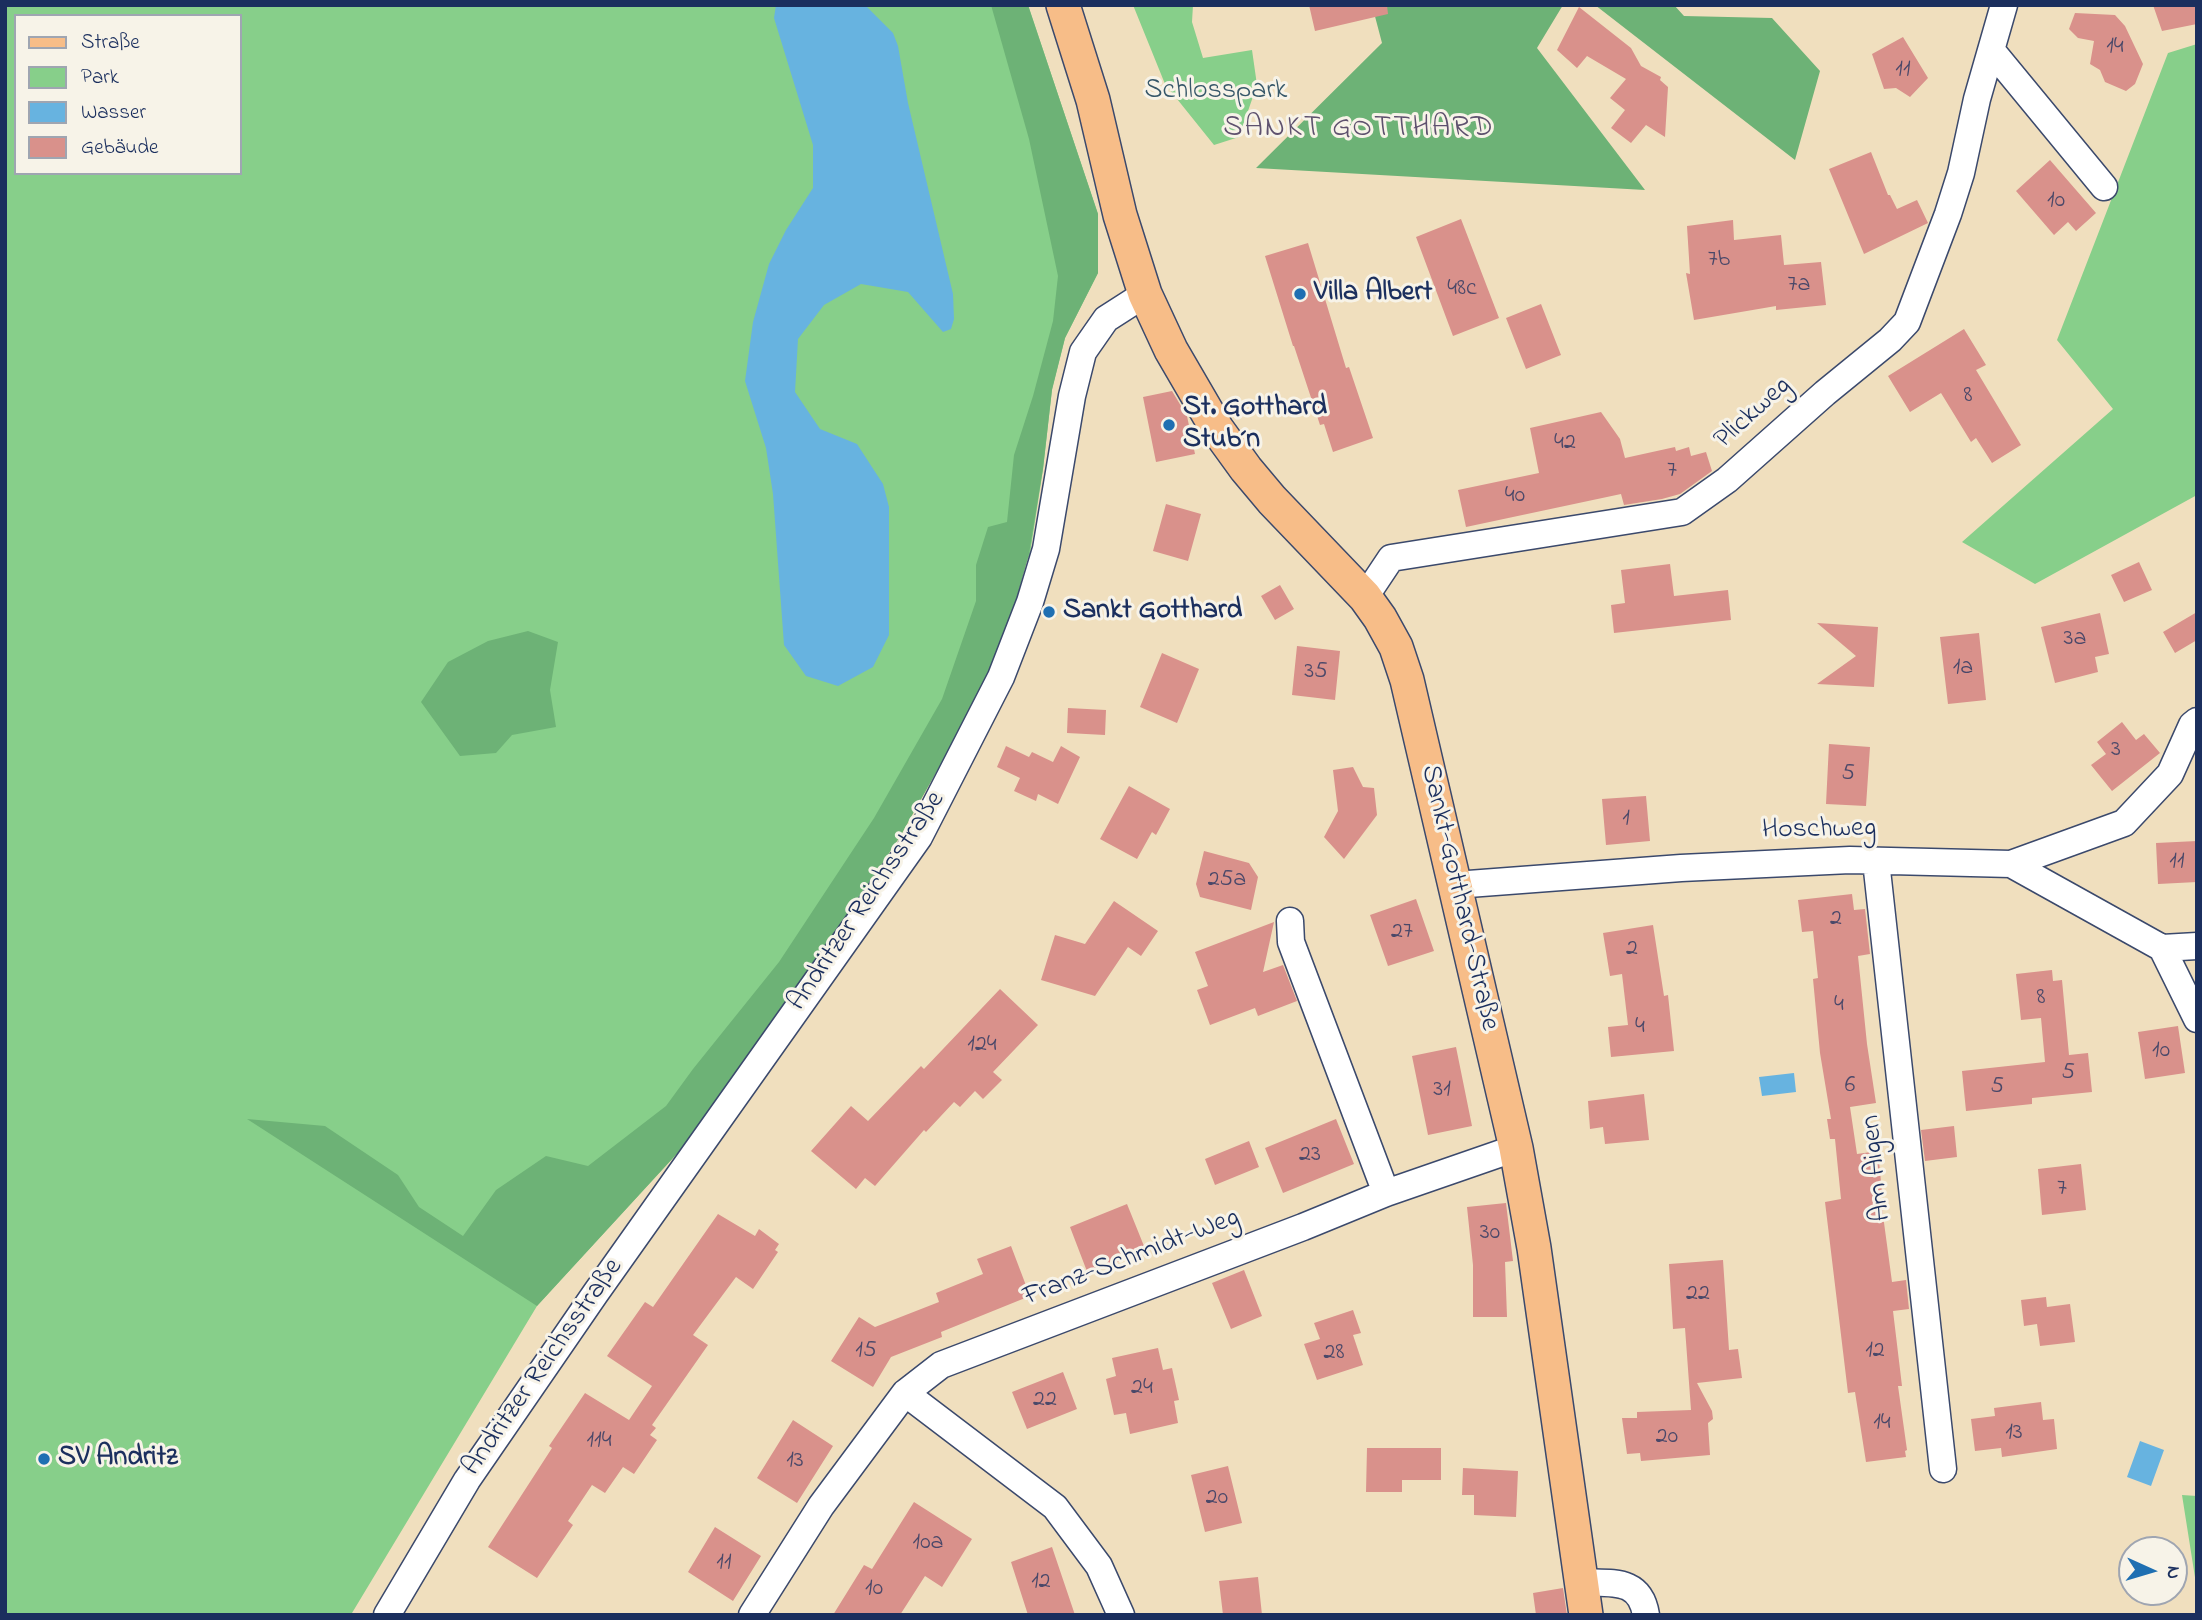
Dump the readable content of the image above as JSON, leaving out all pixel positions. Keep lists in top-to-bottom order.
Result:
{
  "streets": {
    "main road": ["Sankt-Gotthard-Straße"],
    "street": [
      "Plickweg",
      "Hoschweg",
      "Andritzer Reichsstraße",
      "Am Aigen",
      "Franz-Schmidt-Weg"
    ]
  },
  "crossings": [
    ["Plickweg", "Sankt-Gotthard-Straße"],
    ["Hoschweg", "Sankt-Gotthard-Straße"],
    ["Hoschweg", "Am Aigen"],
    ["Sankt-Gotthard-Straße", "Andritzer Reichsstraße"],
    ["Sankt-Gotthard-Straße", "Franz-Schmidt-Weg"]
  ],
  "districts": ["SANKT GOTTHARD"],
  "parks": ["Schlosspark"],
  "places": [
    "Villa Albert",
    "St. Gotthard Stub´n",
    "Sankt Gotthard",
    "SV Andritz"
  ],
  "house_numbers": [
    "14",
    "11",
    "10",
    "7b",
    "7a",
    "48c",
    "8",
    "42",
    "7",
    "40",
    "3a",
    "1a",
    "35",
    "3",
    "5",
    "1",
    "11",
    "25a",
    "2",
    "27",
    "2",
    "8",
    "4",
    "4",
    "124",
    "10",
    "5",
    "6",
    "5",
    "31",
    "23",
    "7",
    "30",
    "22",
    "15",
    "12",
    "28",
    "24",
    "22",
    "14",
    "13",
    "20",
    "114",
    "13",
    "20",
    "10a",
    "11",
    "12",
    "10"
  ],
  "legend": [
    "Straße",
    "Park",
    "Wasser",
    "Gebäude"
  ],
  "north": "right"
}
